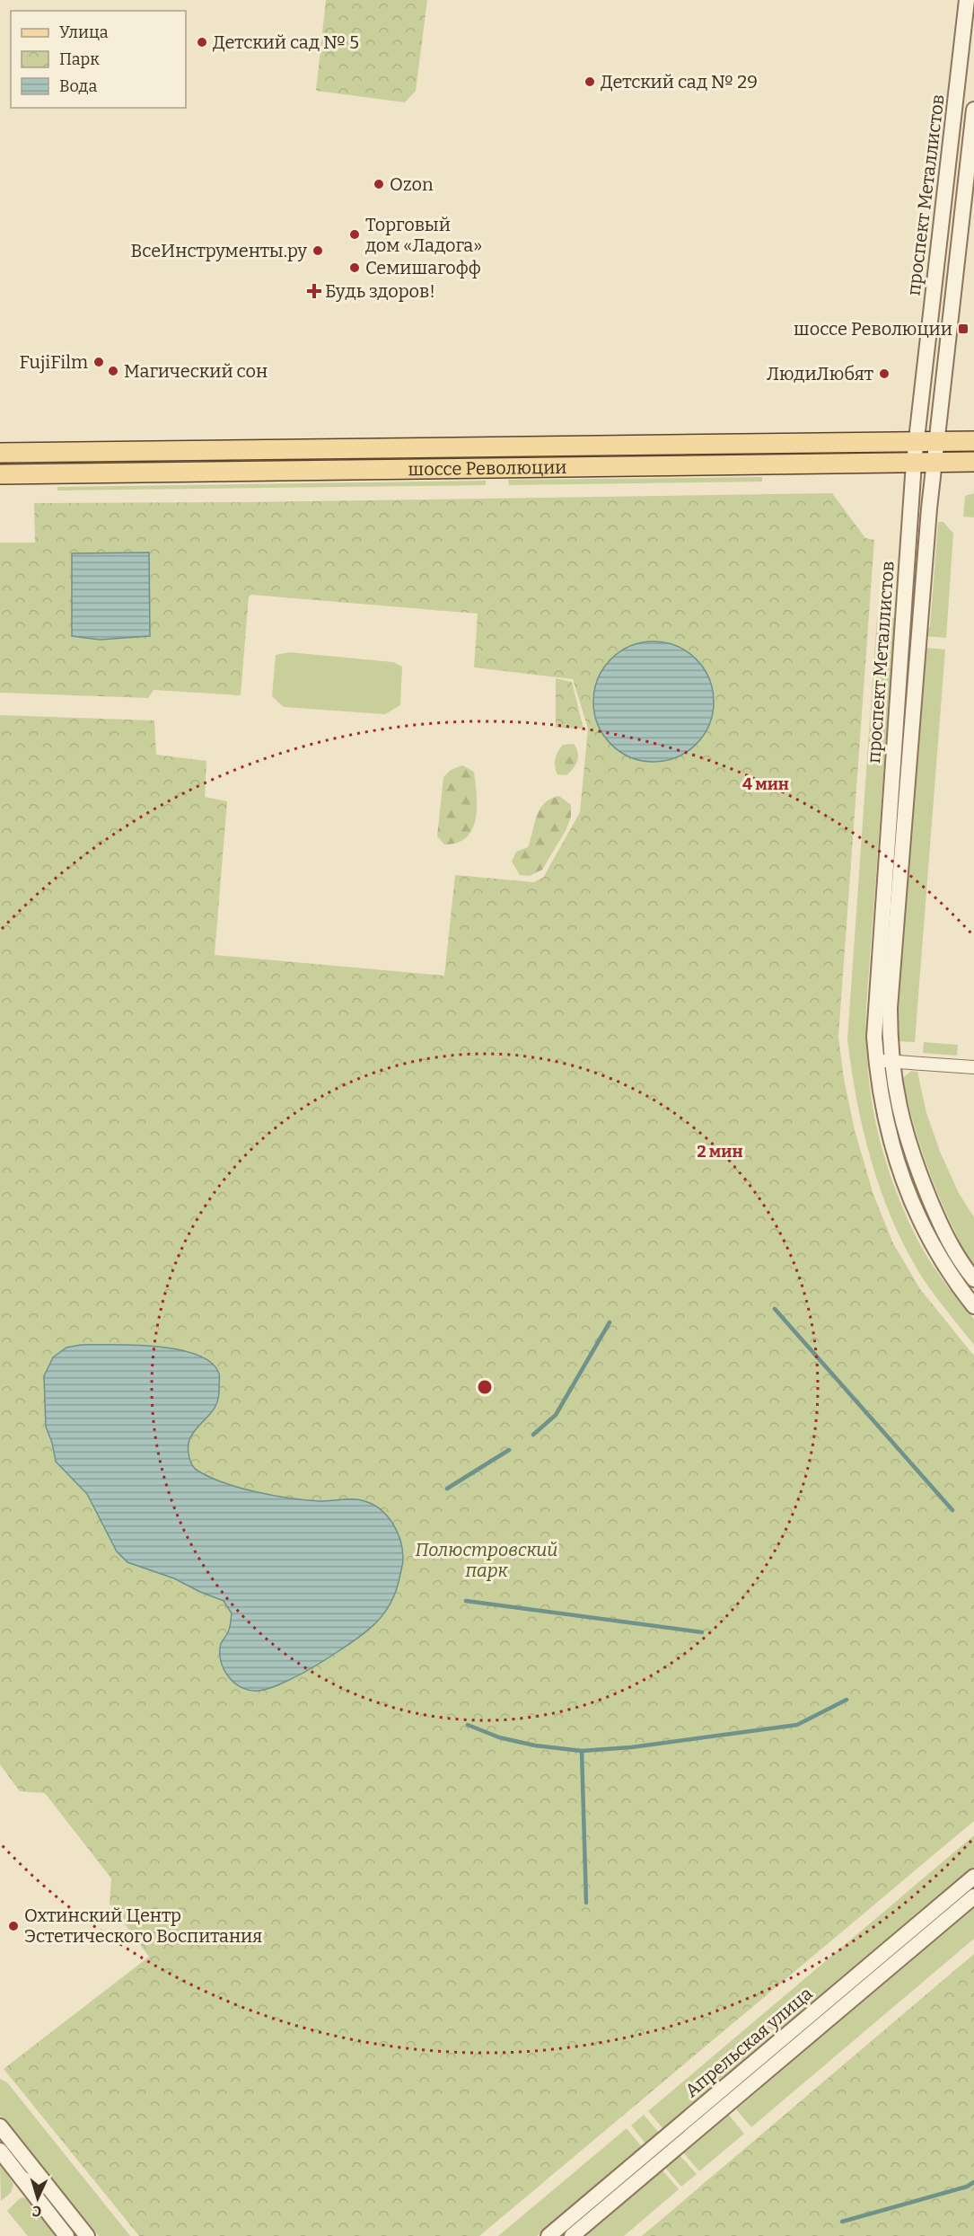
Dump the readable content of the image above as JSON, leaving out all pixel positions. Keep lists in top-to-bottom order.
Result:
{
  "streets": {
    "main road": ["шоссе Революции"],
    "street": ["проспект Металлистов", "Апрельская улица"]
  },
  "crossings": [
    ["проспект Металлистов", "шоссе Революции"]
  ],
  "parks": ["Полюстровский парк"],
  "places": {
    "other": [
      "Детский сад № 5",
      "Детский сад № 29",
      "Ozon",
      "Торговый дом «Ладога»",
      "ВсеИнструменты.ру",
      "Семишагофф",
      "FujiFilm",
      "Магический сон",
      "ЛюдиЛюбят",
      "Охтинский Центр Эстетического Воспитания"
    ],
    "health": ["Будь здоров!"],
    "transit": ["шоссе Революции"]
  },
  "legend": ["Улица", "Парк", "Вода"],
  "north": "bottom",
  "rings": ["4 мин", "2 мин"]
}
